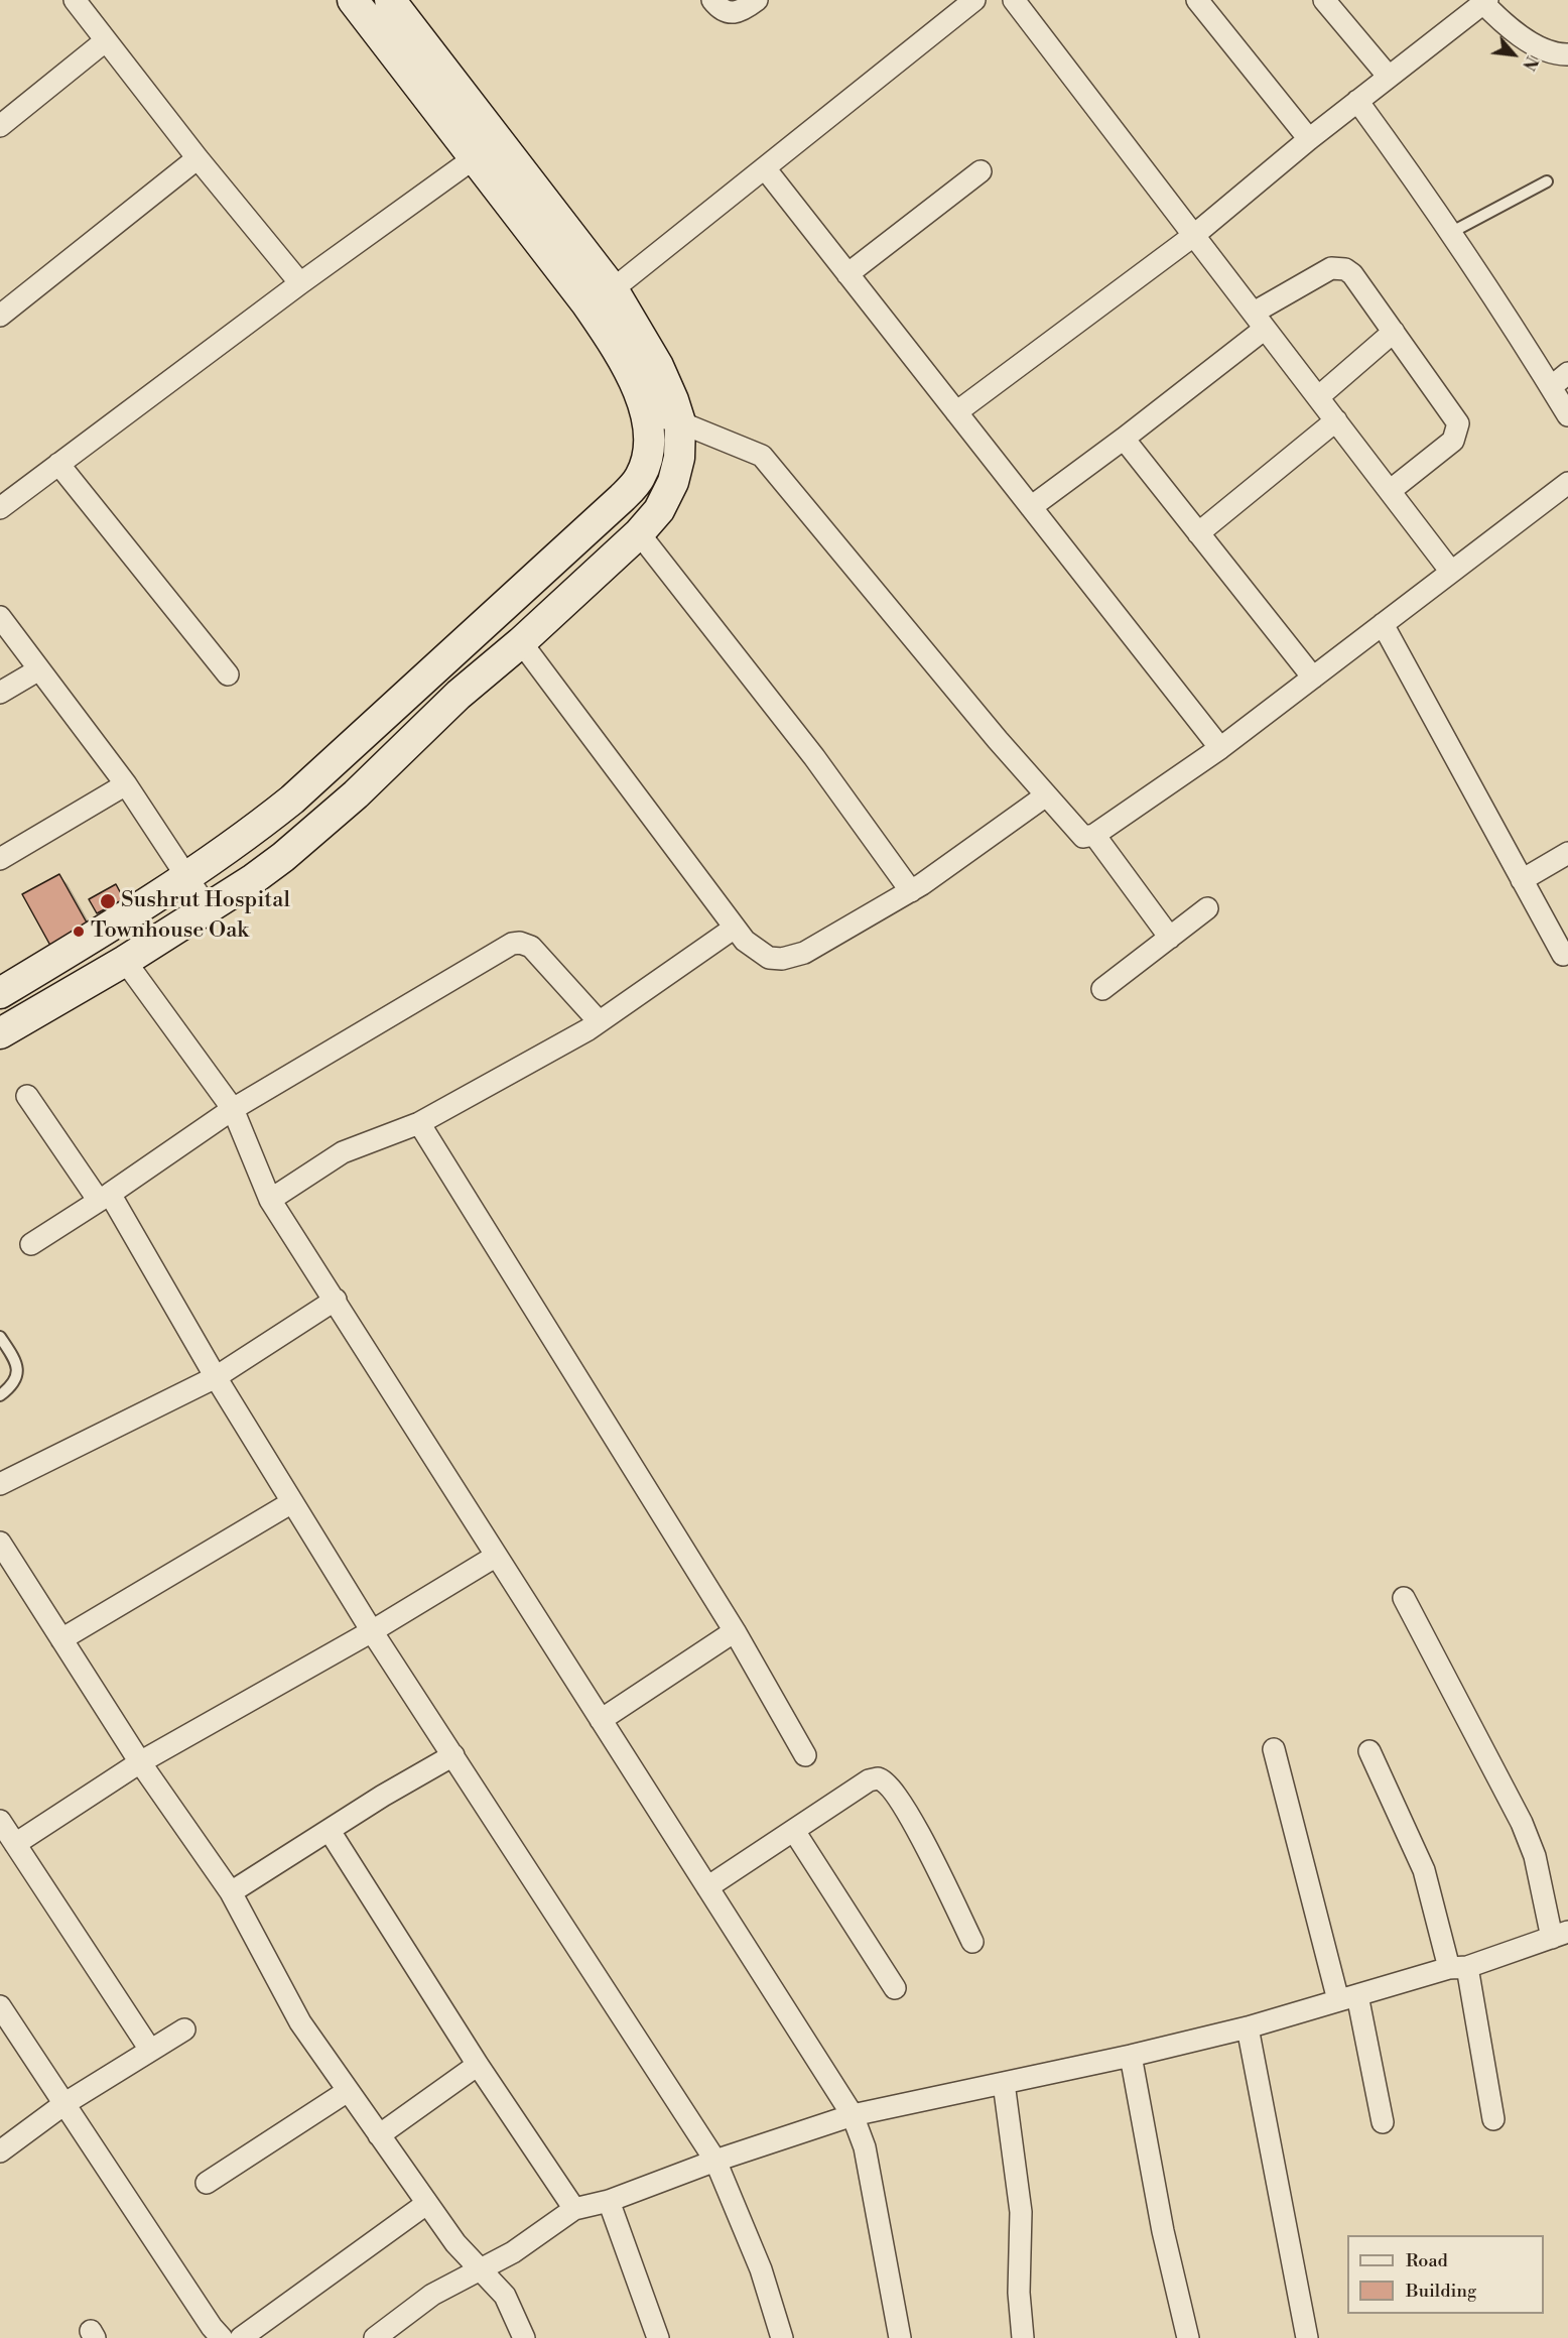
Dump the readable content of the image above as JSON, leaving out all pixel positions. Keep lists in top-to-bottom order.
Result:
{
  "places": ["Sushrut Hospital", "Townhouse Oak"],
  "legend": ["Road", "Building"],
  "north": "bottom right"
}
